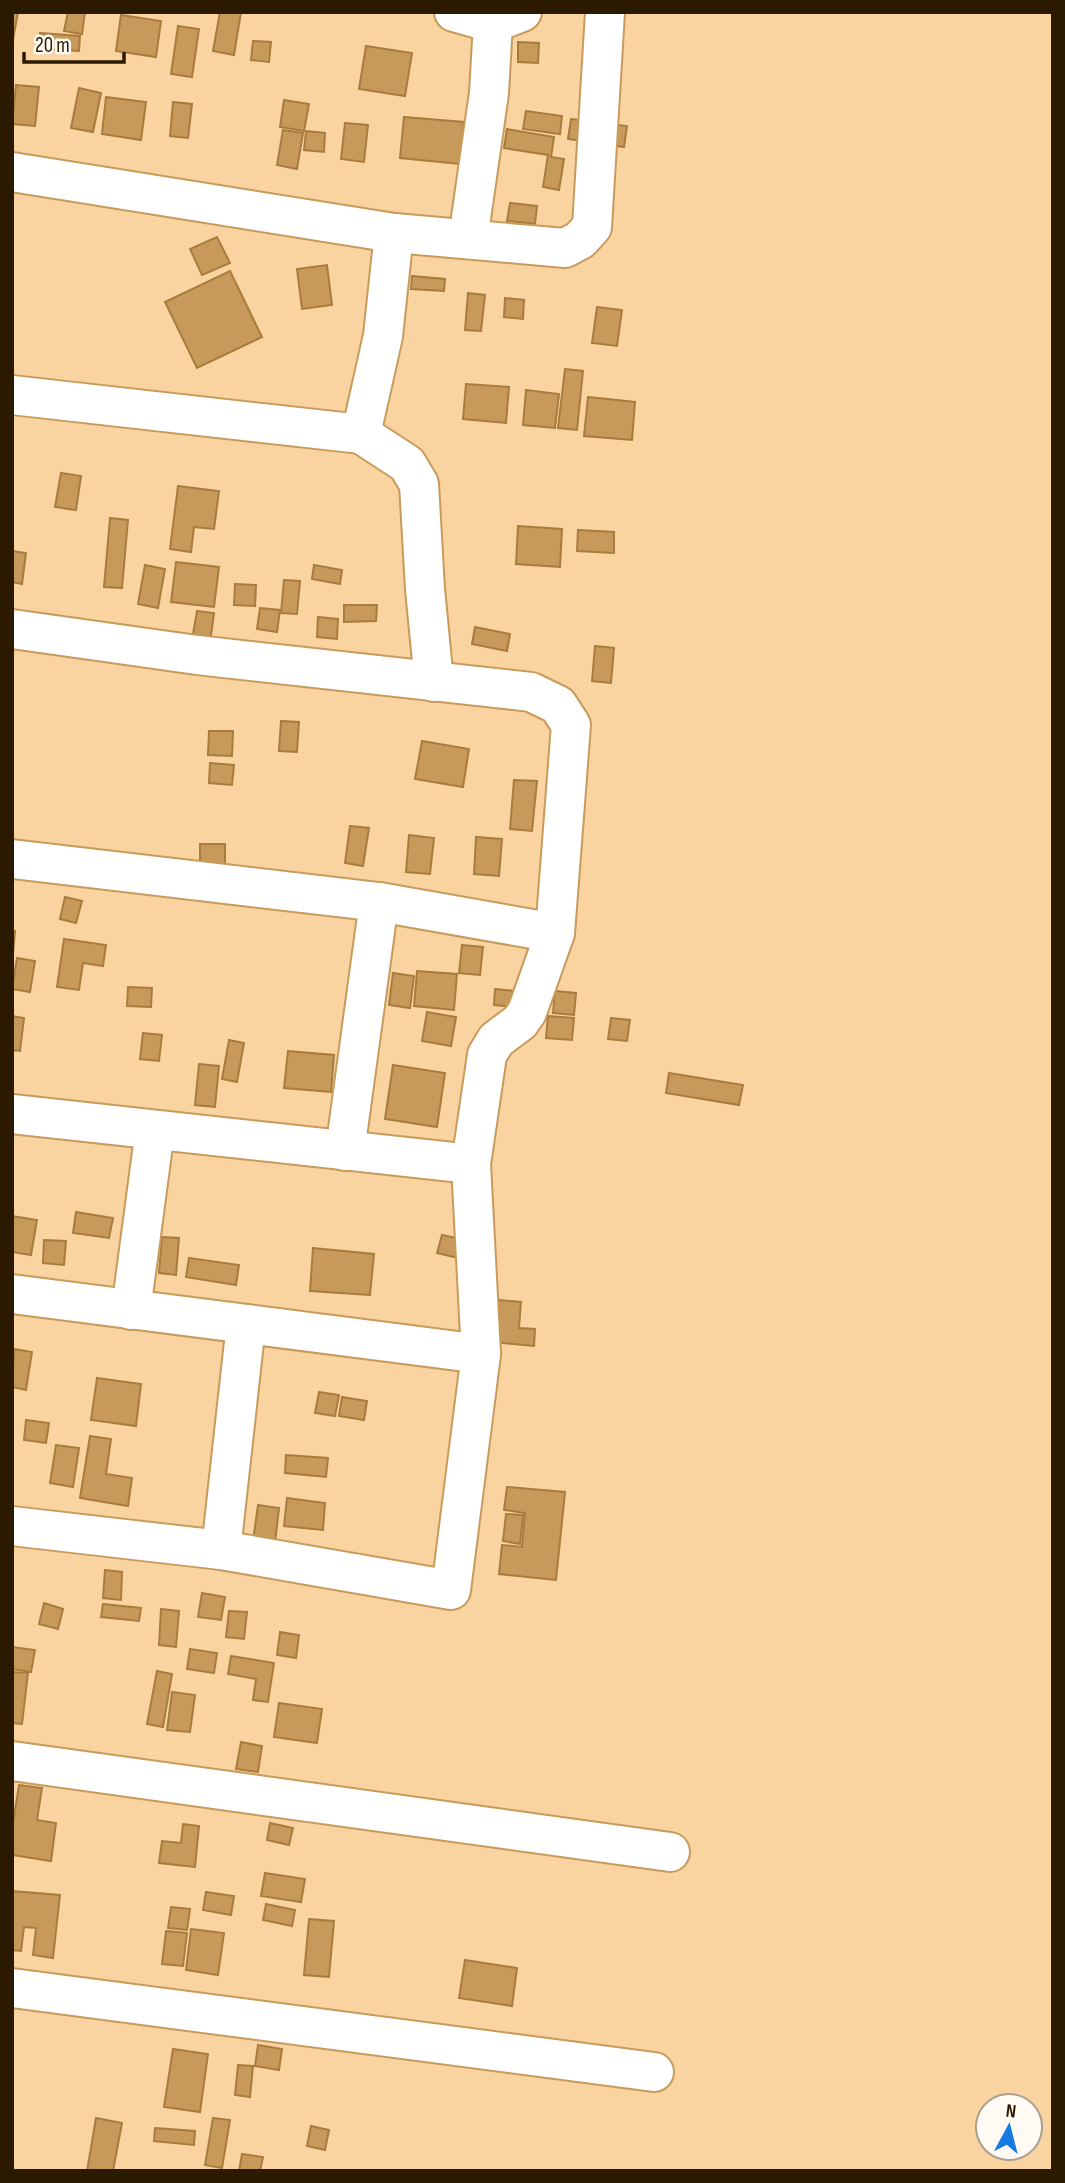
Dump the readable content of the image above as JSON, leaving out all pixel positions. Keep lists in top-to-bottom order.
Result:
{
  "scale_bar": "20 m",
  "north": "top"
}
